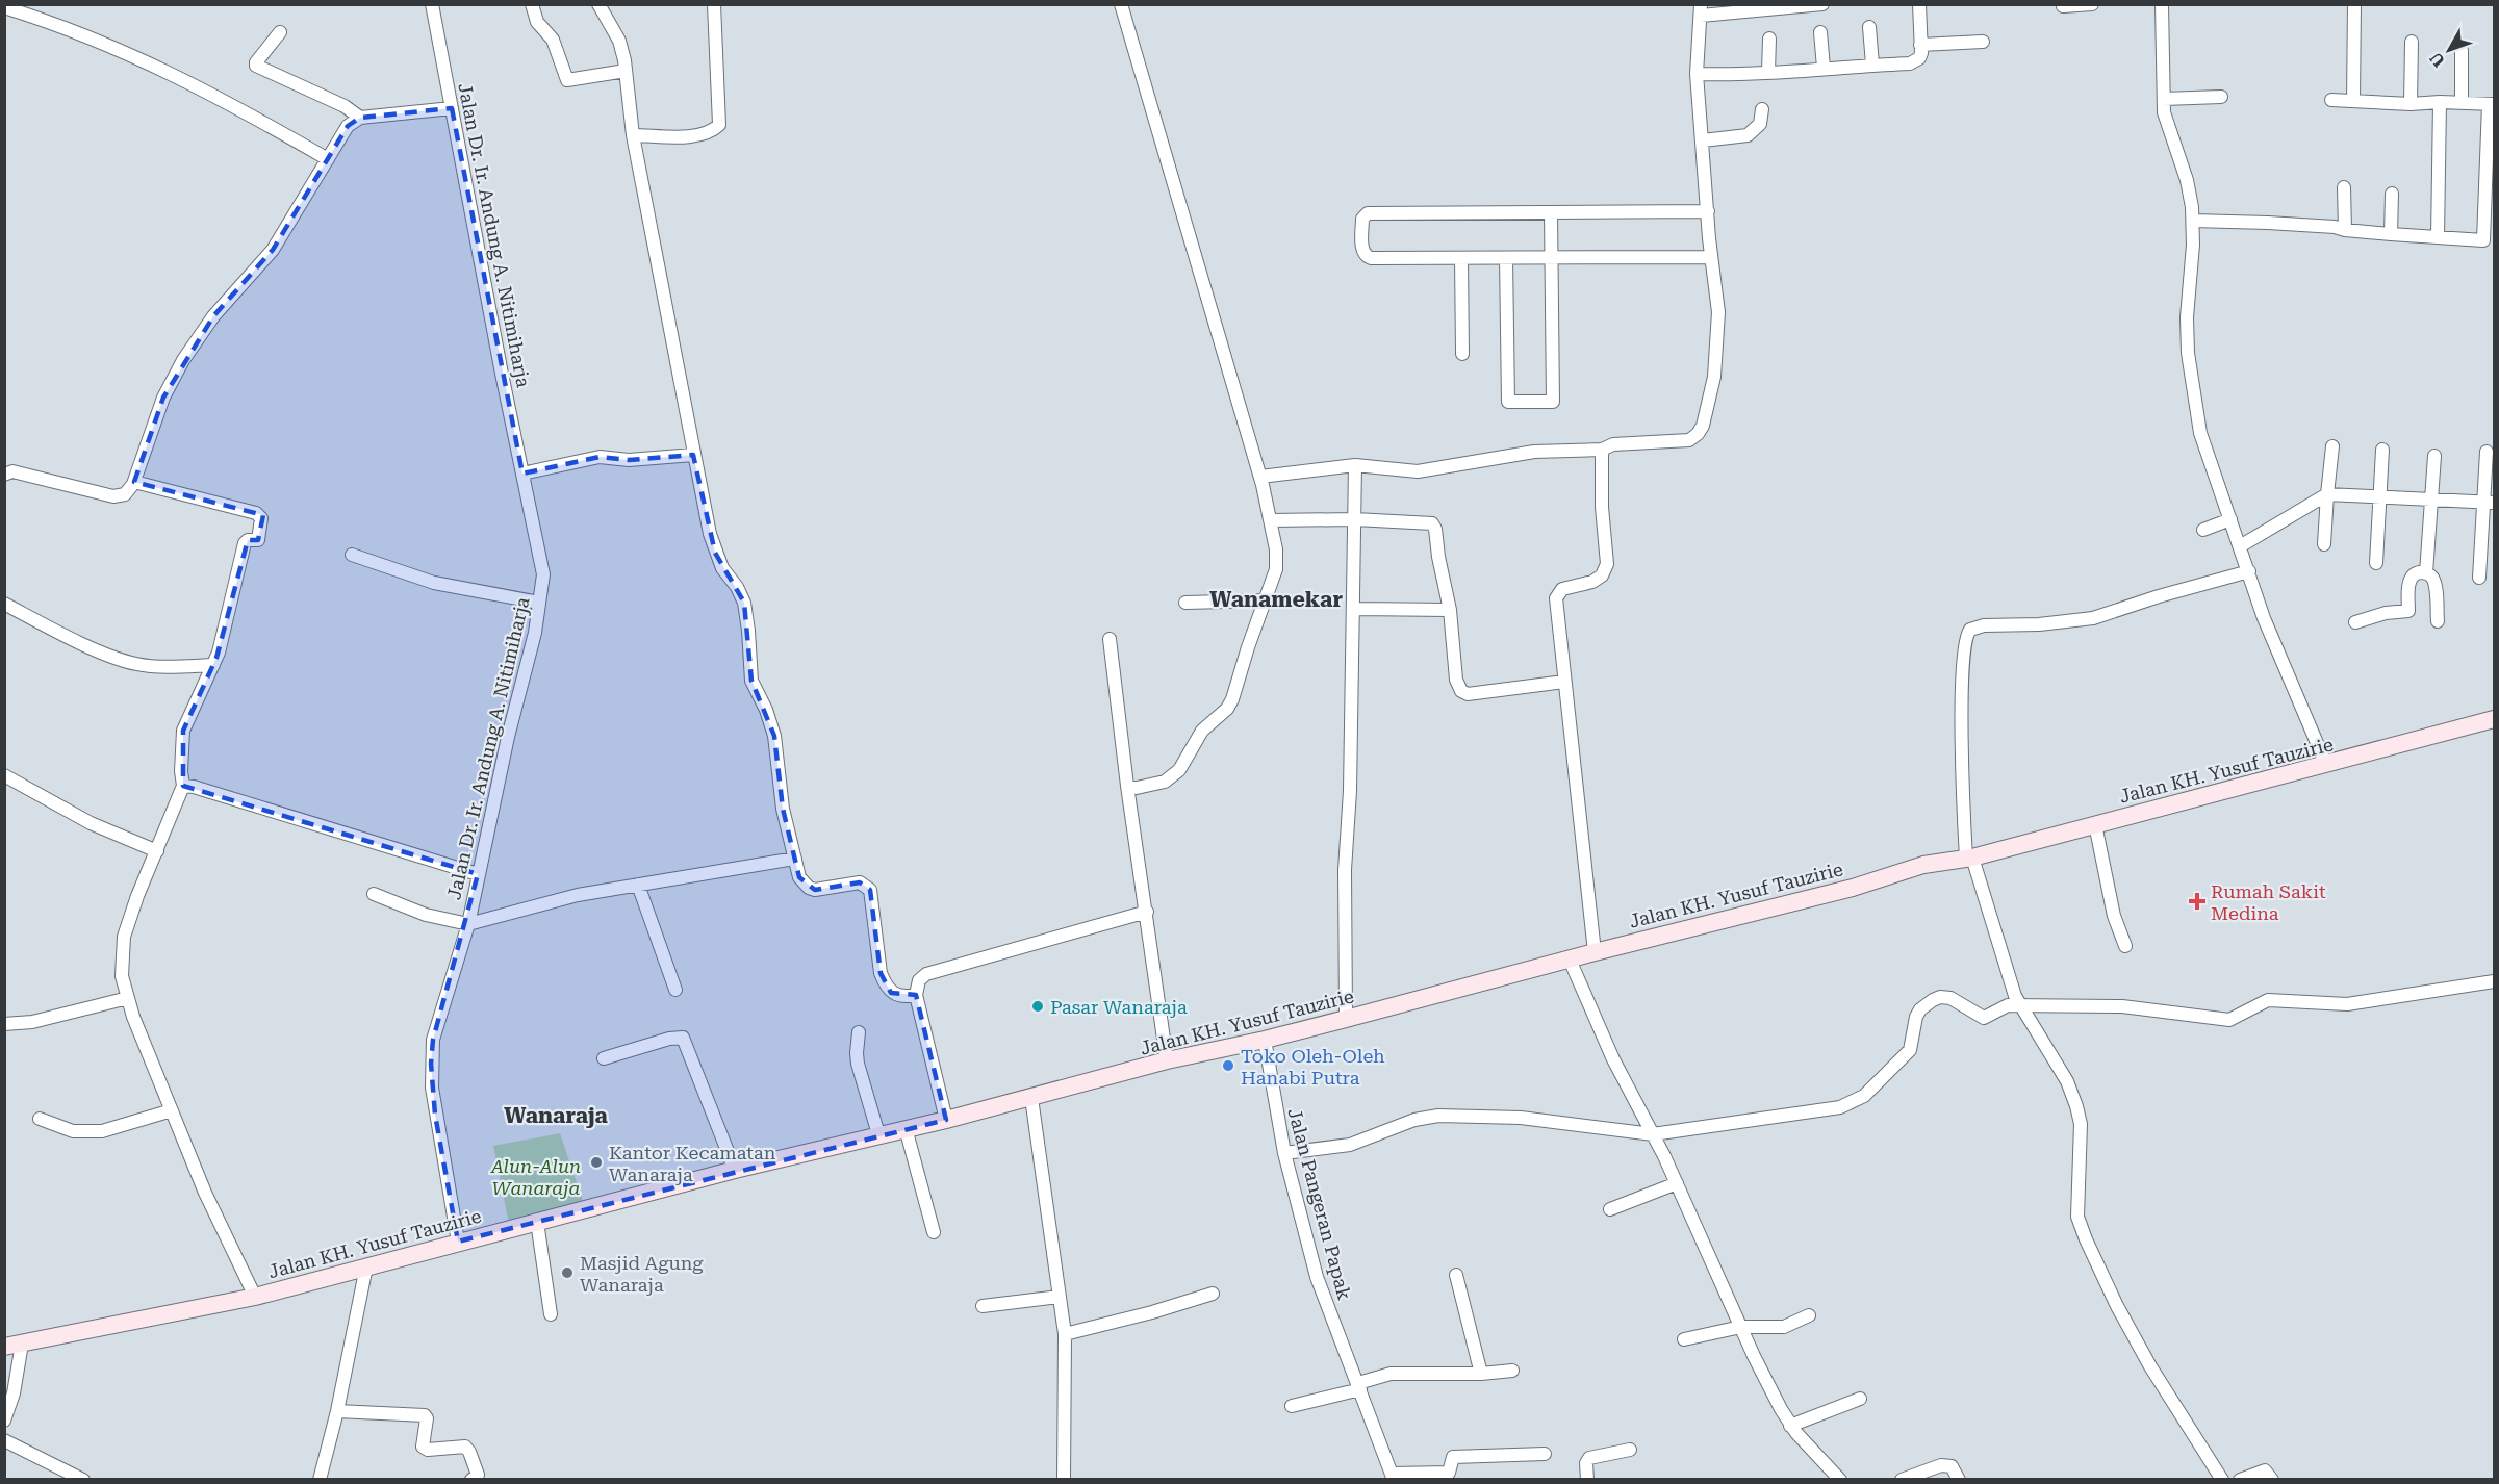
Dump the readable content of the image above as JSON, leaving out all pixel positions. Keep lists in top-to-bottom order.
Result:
{
  "streets": {
    "main road": ["Jalan KH. Yusuf Tauzirie"],
    "street": ["Jalan Dr. Ir. Andung A. Nitimiharja", "Jalan Pangeran Papak"]
  },
  "crossings": [
    ["Jalan Dr. Ir. Andung A. Nitimiharja", "Jalan KH. Yusuf Tauzirie"],
    ["Jalan KH. Yusuf Tauzirie", "Jalan Pangeran Papak"]
  ],
  "districts": ["Wanamekar", "Wanaraja"],
  "parks": ["Alun-Alun Wanaraja"],
  "places": {
    "health": ["Rumah Sakit Medina"],
    "other": [
      "Pasar Wanaraja",
      "Toko Oleh-Oleh Hanabi Putra",
      "Kantor Kecamatan Wanaraja",
      "Masjid Agung Wanaraja"
    ]
  },
  "north": "bottom left"
}
